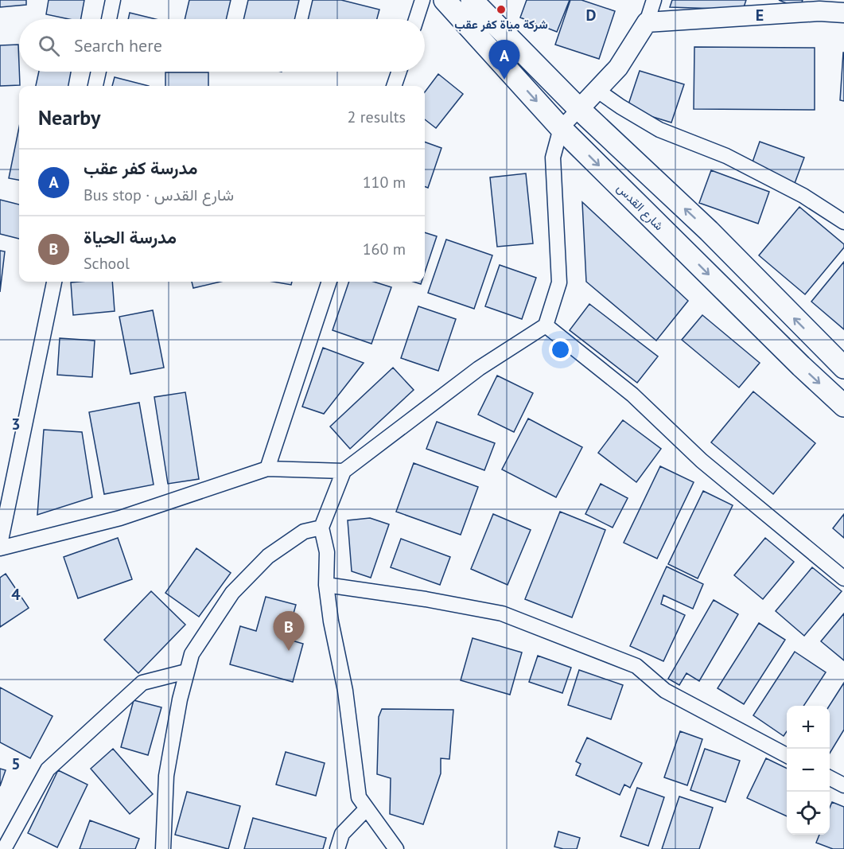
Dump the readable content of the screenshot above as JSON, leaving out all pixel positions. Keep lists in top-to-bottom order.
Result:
{
  "streets": {
    "main road": ["شارع القدس"]
  },
  "places": ["شركة مياة كفر عقب"],
  "page": {
    "search": "Search here",
    "pins": ["A", "B"],
    "heading": ["Nearby", "2 results"],
    "list": [
      {
        "mark": "A",
        "name": "مدرسة كفر عقب",
        "note": "Bus stop · شارع القدس",
        "value": "110 m"
      },
      {
        "mark": "B",
        "name": "مدرسة الحياة",
        "note": "School",
        "value": "160 m"
      }
    ],
    "map_buttons": ["+", "−"]
  },
  "grid": {
    "columns": ["D", "E"],
    "rows": ["3", "4", "5"]
  }
}
